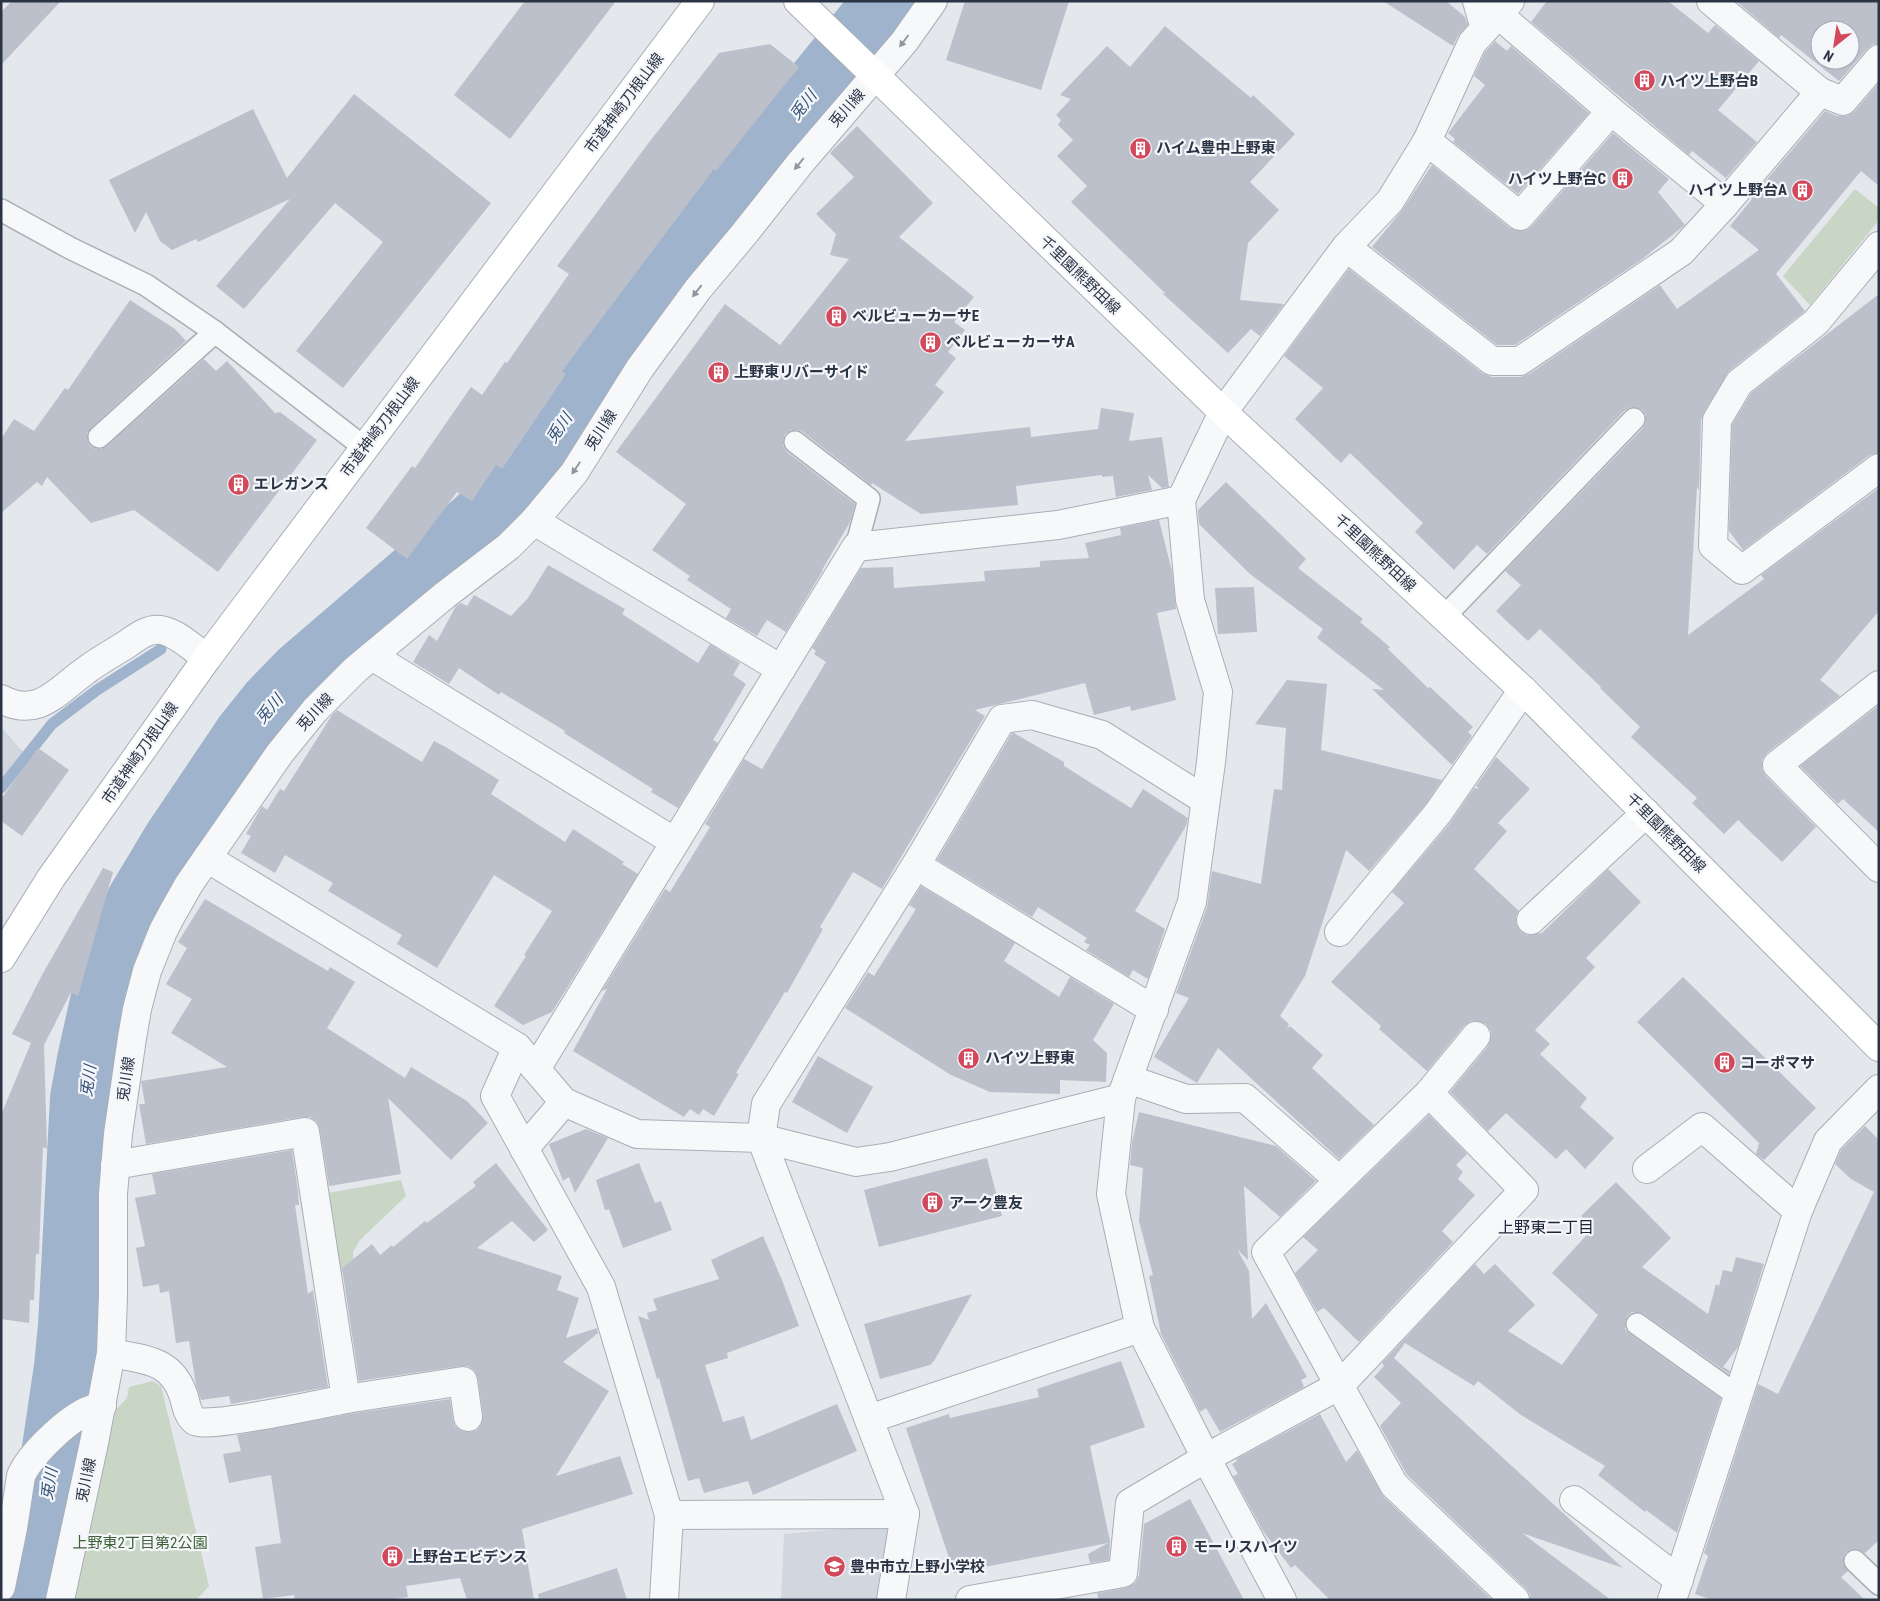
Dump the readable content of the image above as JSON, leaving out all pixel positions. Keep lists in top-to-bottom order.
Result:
{
  "streets": {
    "street": ["市道神崎刀根山線", "兎川線", "千里園熊野田線"]
  },
  "crossings": [
    ["兎川線", "千里園熊野田線"]
  ],
  "districts": ["上野東二丁目"],
  "water": ["兎川"],
  "parks": ["上野東2丁目第2公園"],
  "places": {
    "building": [
      "ハイツ上野台B",
      "ハイム豊中上野東",
      "ハイツ上野台C",
      "ハイツ上野台A",
      "ベルビューカーサE",
      "ベルビューカーサA",
      "上野東リバーサイド",
      "エレガンス",
      "ハイツ上野東",
      "コーポマサ",
      "アーク豊友",
      "モーリスハイツ",
      "上野台エビデンス"
    ],
    "school or university": ["豊中市立上野小学校"]
  },
  "north": "bottom left"
}
